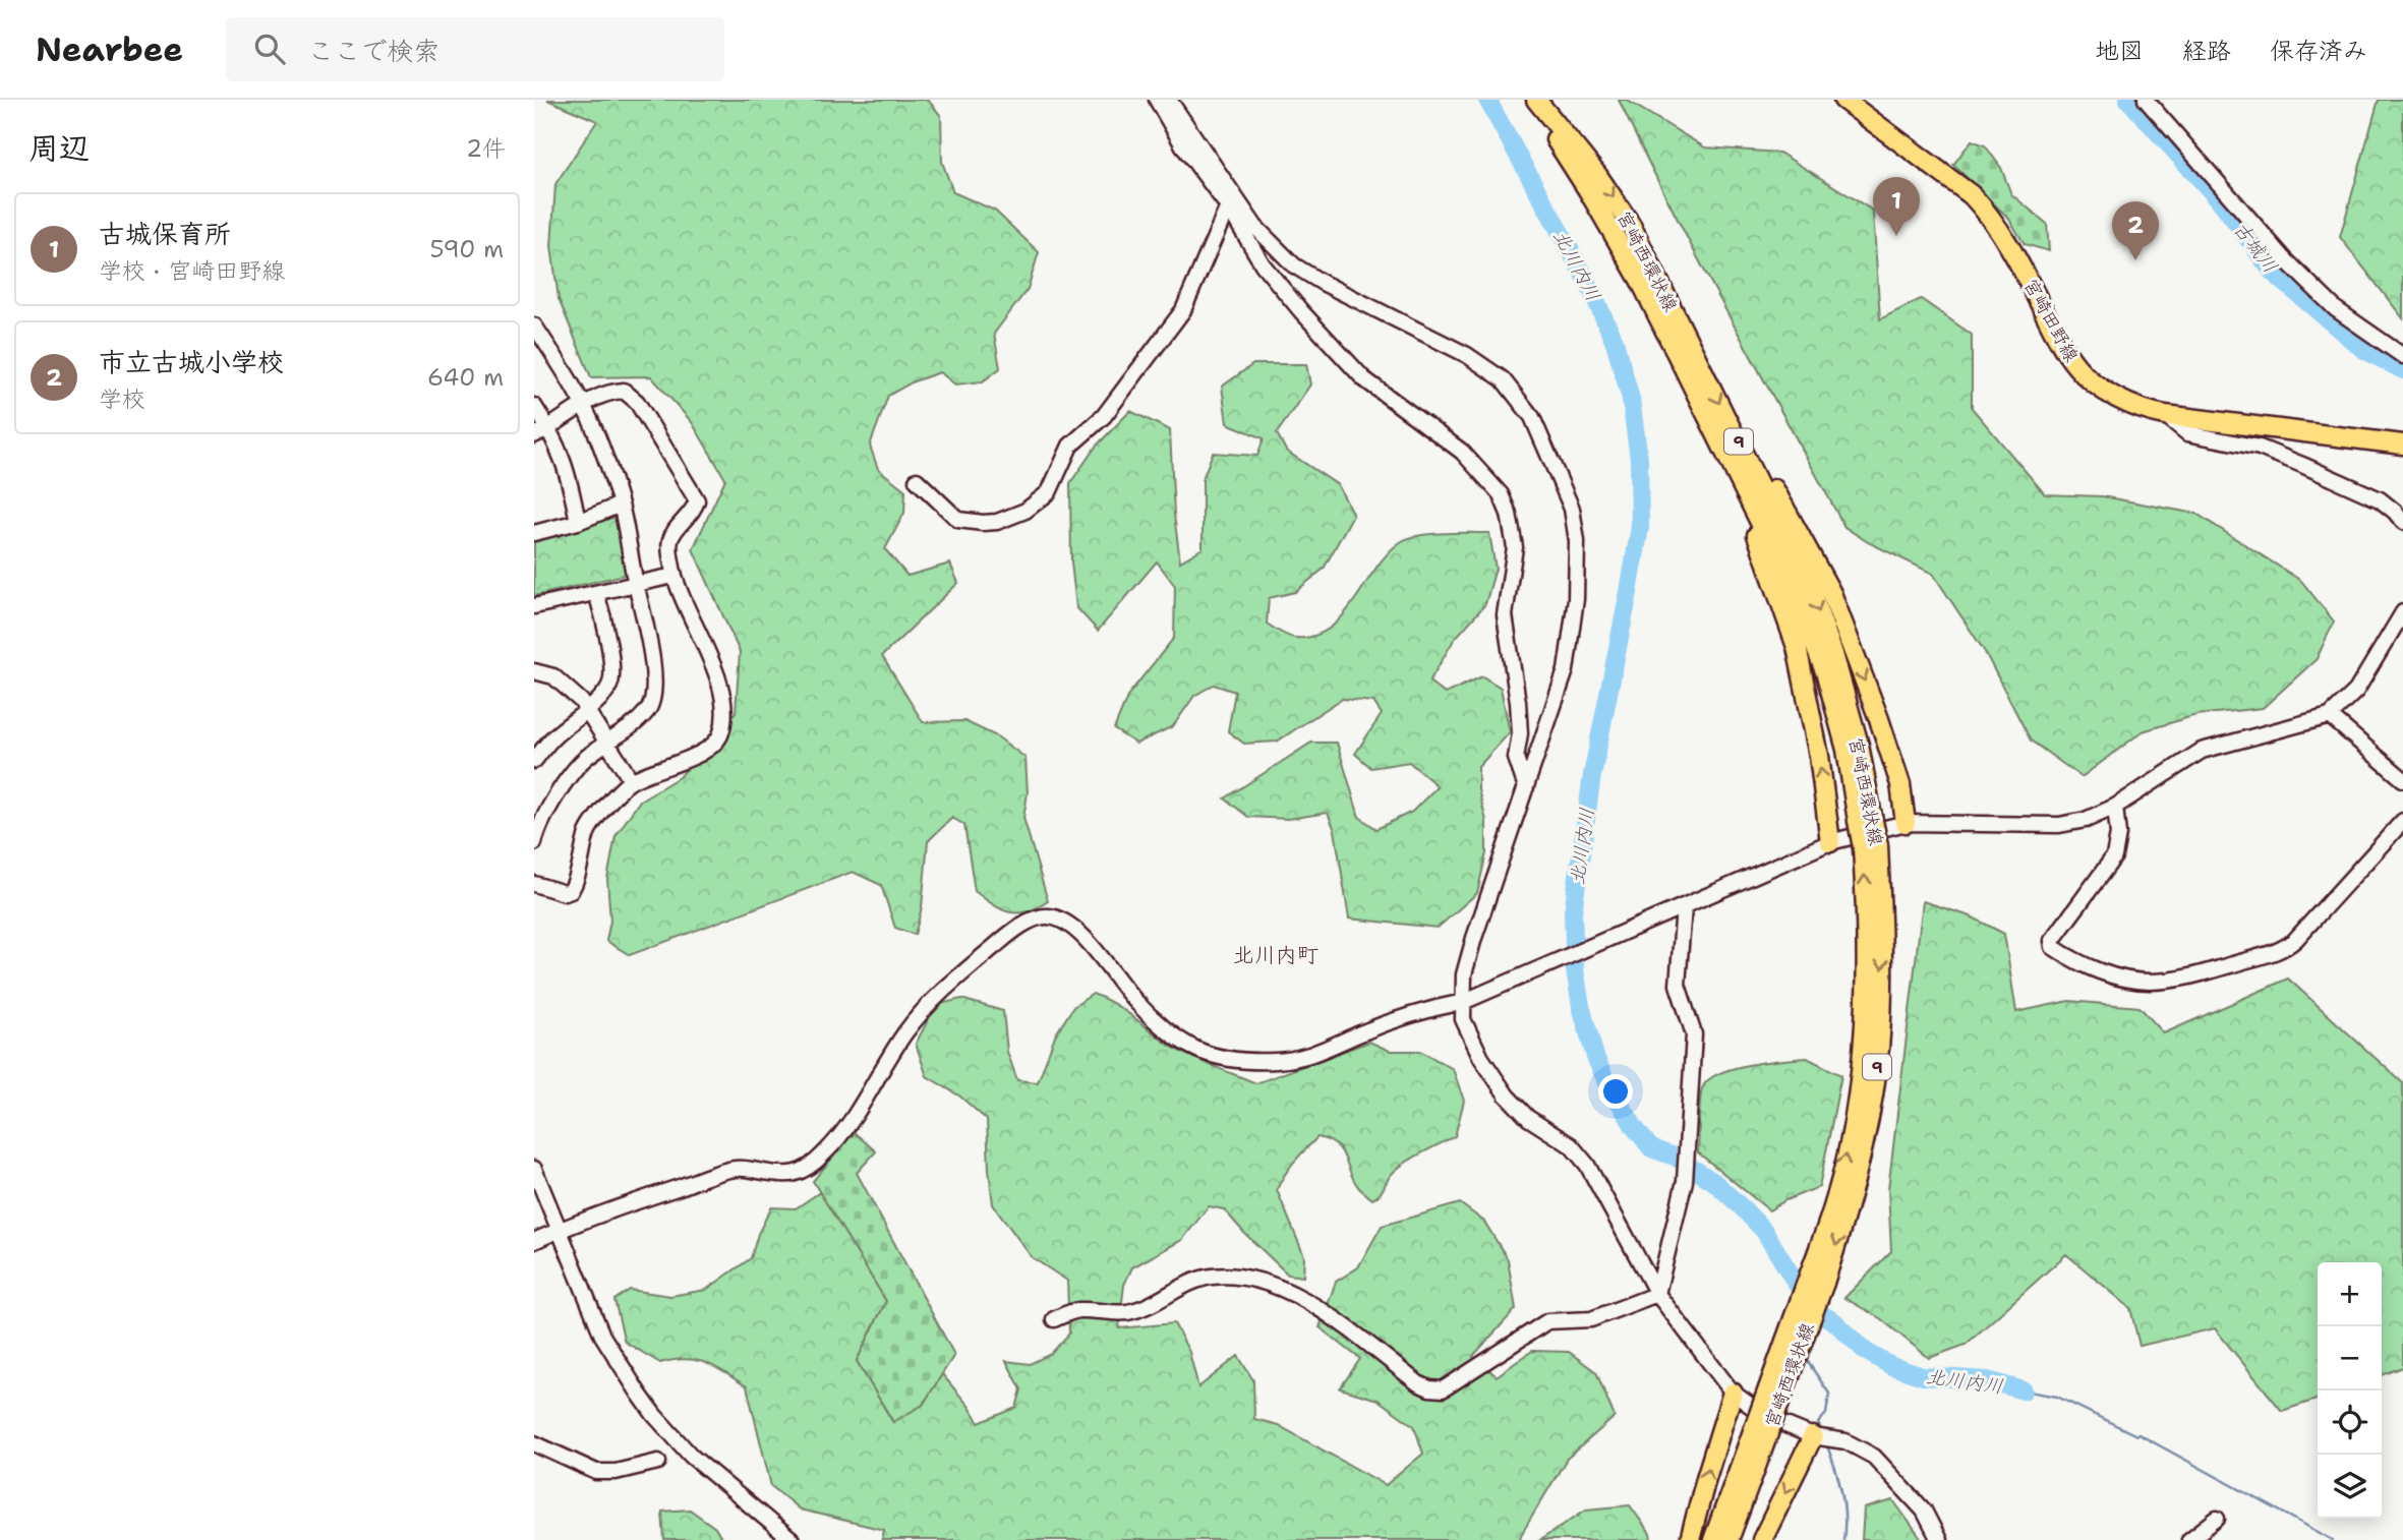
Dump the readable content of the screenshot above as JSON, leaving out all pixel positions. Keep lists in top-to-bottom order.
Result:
{
  "streets": {
    "main road": ["宮崎西環状線", "宮崎田野線", "9"]
  },
  "districts": ["北川内町"],
  "water": ["古城川", "北川内川"],
  "page": {
    "header": "Nearbee",
    "search": "ここで検索",
    "nav": ["地図", "経路", "保存済み"],
    "heading": ["周辺", "2件"],
    "pins": ["1", "2"],
    "list": [
      {
        "mark": "1",
        "name": "古城保育所",
        "note": "学校 · 宮崎田野線",
        "value": "590 m"
      },
      {
        "mark": "2",
        "name": "市立古城小学校",
        "note": "学校",
        "value": "640 m"
      }
    ],
    "map_buttons": ["+", "−"]
  }
}
